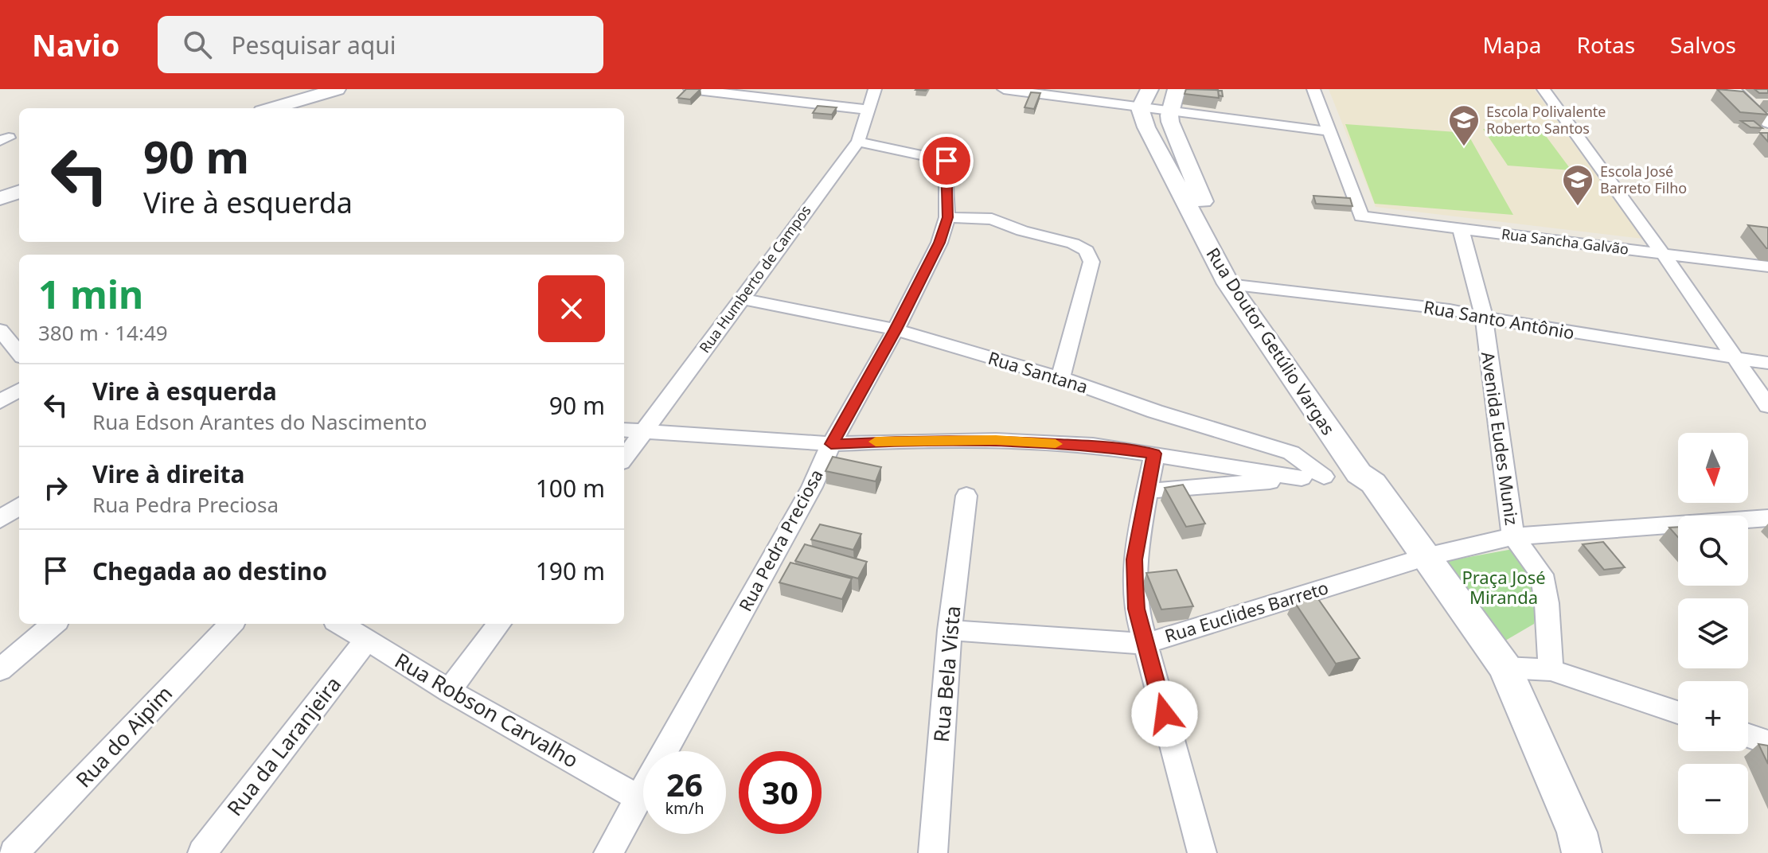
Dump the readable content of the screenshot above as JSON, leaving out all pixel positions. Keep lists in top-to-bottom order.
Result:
{
  "streets": {
    "main road": ["Rua Doutor Getúlio Vargas"],
    "street": [
      "Rua Sancha Galvão",
      "Rua Humberto de Campos",
      "Rua Santo Antônio",
      "Rua Santana",
      "Avenida Eudes Muniz",
      "Rua Pedra Preciosa",
      "Rua Euclides Barreto",
      "Rua Bela Vista",
      "Rua Robson Carvalho",
      "Rua do Aipim",
      "Rua da Laranjeira"
    ]
  },
  "crossings": [
    ["Rua Sancha Galvão", "Avenida Eudes Muniz"],
    ["Rua Humberto de Campos", "Rua Santana"],
    ["Rua Humberto de Campos", "Rua Pedra Preciosa"],
    ["Rua Santo Antônio", "Rua Doutor Getúlio Vargas"],
    ["Rua Santo Antônio", "Avenida Eudes Muniz"],
    ["Rua Doutor Getúlio Vargas", "Rua Euclides Barreto"],
    ["Rua Santana", "Rua Pedra Preciosa"],
    ["Rua Pedra Preciosa", "Rua Robson Carvalho"],
    ["Rua Euclides Barreto", "Rua Bela Vista"],
    ["Rua Robson Carvalho", "Rua da Laranjeira"]
  ],
  "parks": ["Praça José Miranda"],
  "places": {
    "school or university": ["Escola Polivalente Roberto Santos", "Escola José Barreto Filho"]
  },
  "north": "bottom",
  "page": {
    "header": "Navio",
    "search": "Pesquisar aqui",
    "nav": ["Mapa", "Rotas", "Salvos"],
    "turn": ["90 m", "Vire à esquerda"],
    "heading": ["1 min", "380 m · 14:49"],
    "list": [
      {
        "name": "Vire à esquerda",
        "note": "Rua Edson Arantes do Nascimento",
        "value": "90 m"
      },
      {
        "name": "Vire à direita",
        "note": "Rua Pedra Preciosa",
        "value": "100 m"
      },
      {
        "name": "Chegada ao destino",
        "value": "190 m"
      }
    ],
    "map_buttons": ["+", "−"],
    "speed": "26 km/h",
    "limit": "30"
  }
}
